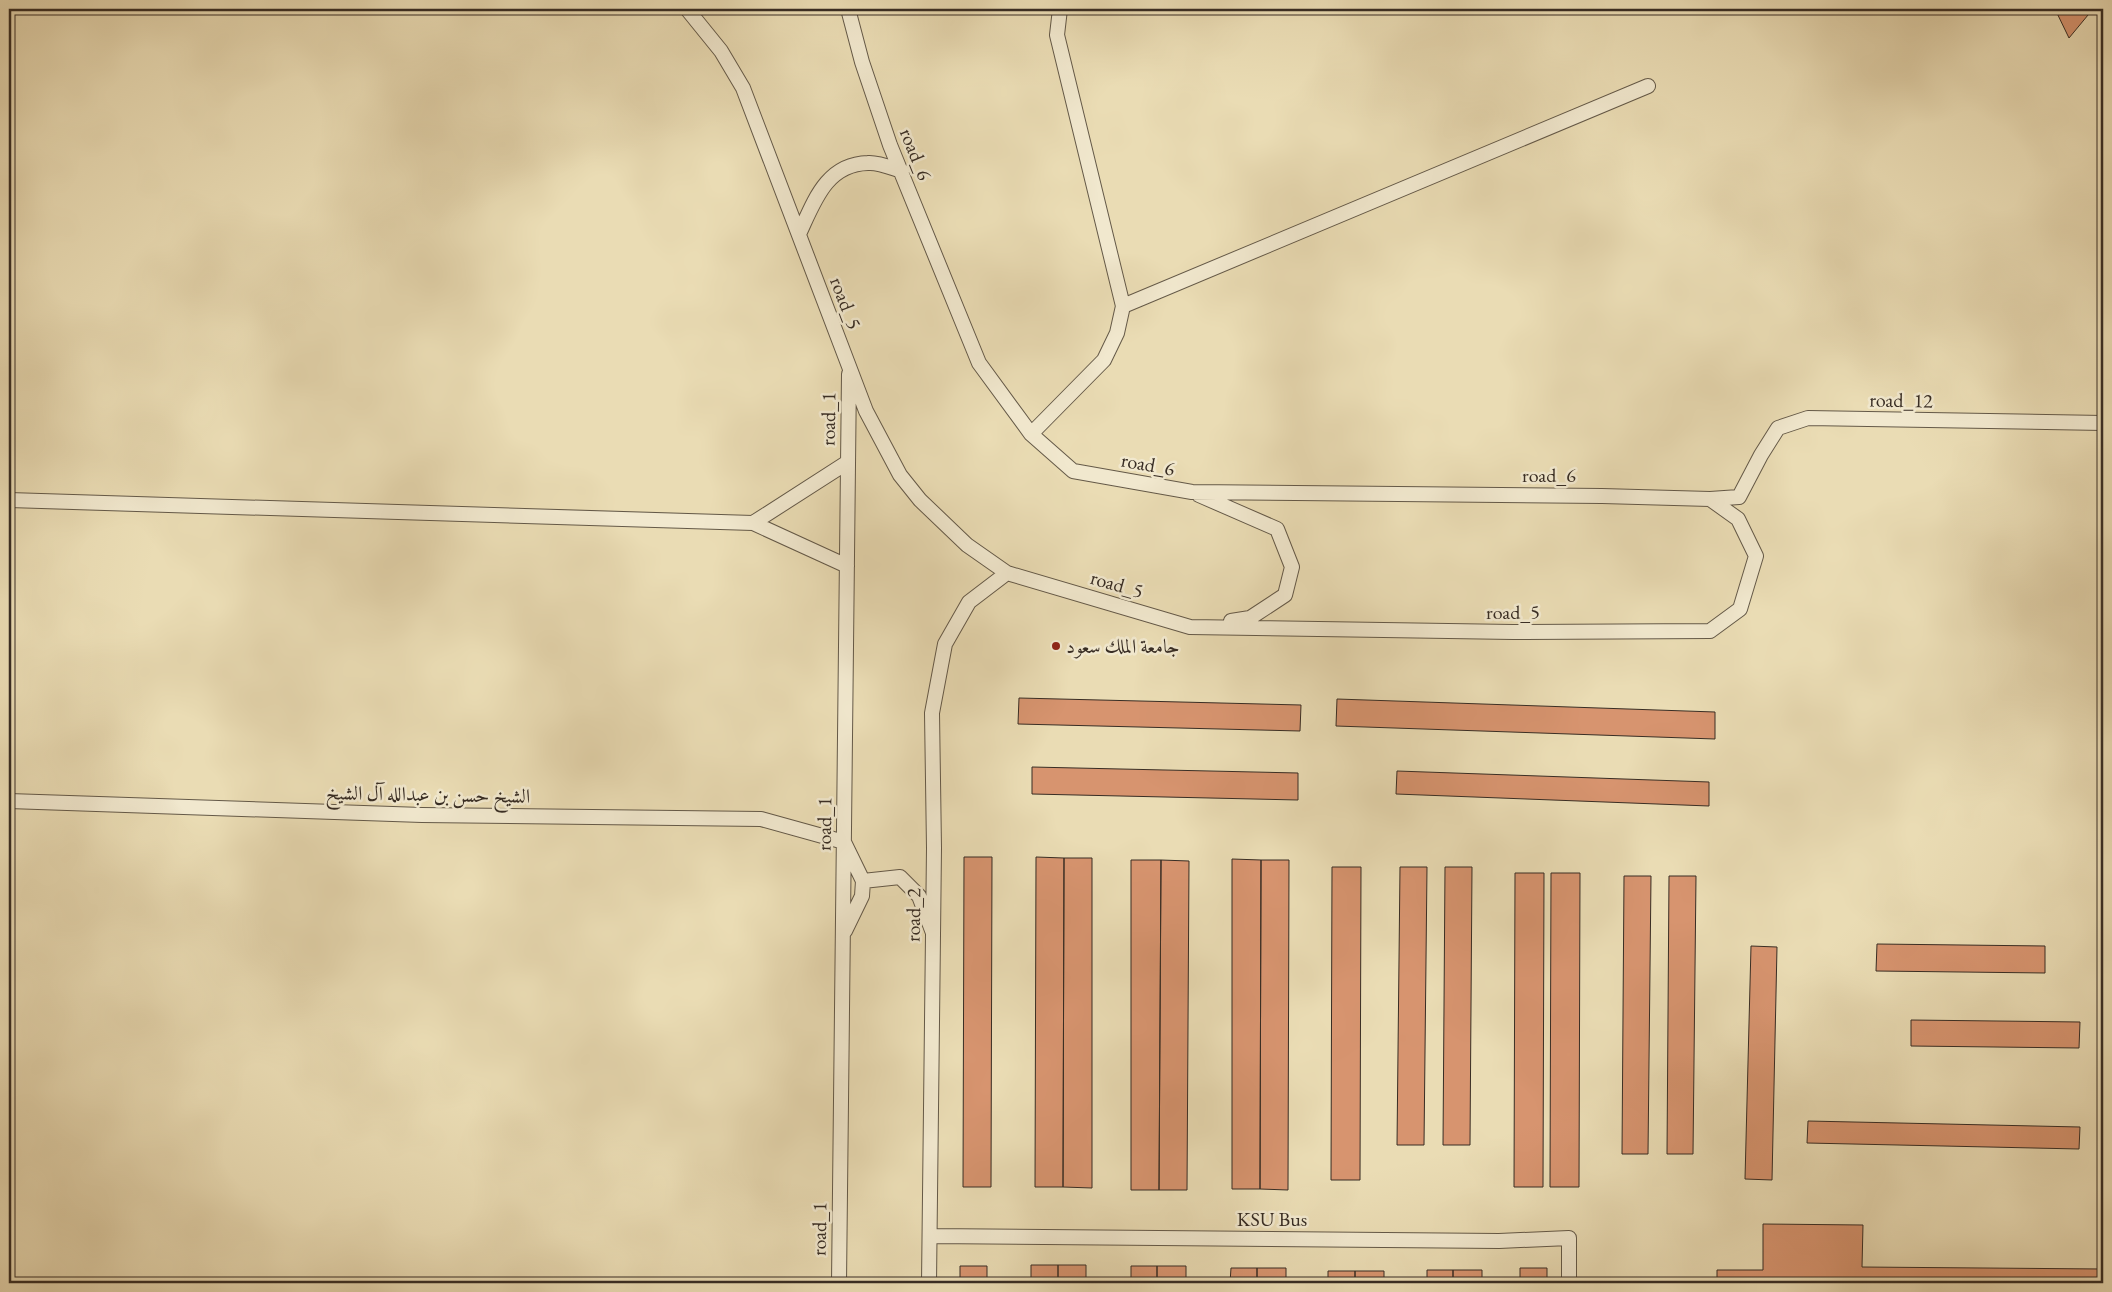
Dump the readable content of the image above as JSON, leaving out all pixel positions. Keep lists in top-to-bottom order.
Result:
{
  "streets": {
    "lane": [
      "road_6",
      "road_5",
      "road_12",
      "road_1",
      "الشيخ حسن بن عبدالله آل الشيخ",
      "road_2",
      "KSU Bus"
    ]
  },
  "crossings": [
    ["road_6", "road_5"],
    ["road_6", "road_12"],
    ["road_5", "road_1"],
    ["road_5", "road_2"],
    ["road_1", "الشيخ حسن بن عبدالله آل الشيخ"],
    ["road_2", "KSU Bus"]
  ],
  "places": ["جامعة الملك سعود"]
}
